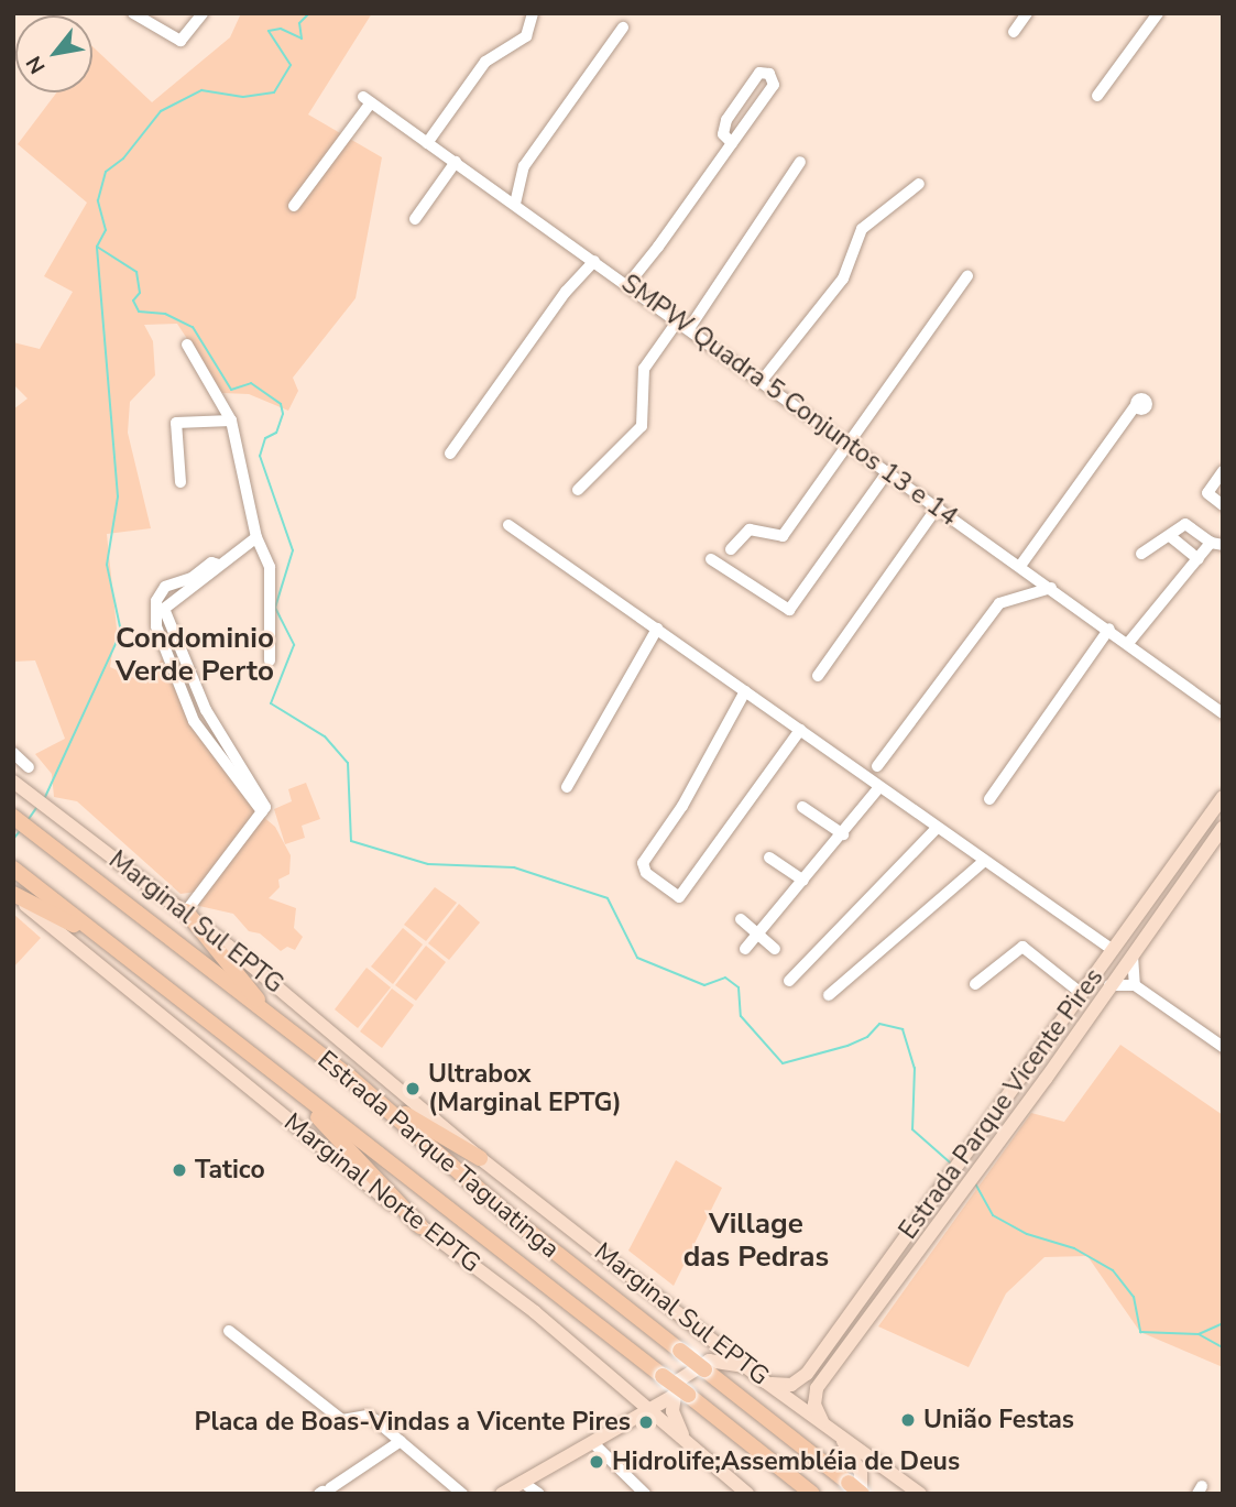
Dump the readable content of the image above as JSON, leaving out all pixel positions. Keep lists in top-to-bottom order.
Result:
{
  "streets": {
    "highway": ["Estrada Parque Taguatinga"],
    "main road": ["Marginal Sul EPTG", "Estrada Parque Vicente Pires", "Marginal Norte EPTG"],
    "street": ["SMPW Quadra 5 Conjuntos 13 e 14"]
  },
  "crossings": [
    ["Marginal Sul EPTG", "Estrada Parque Vicente Pires"]
  ],
  "districts": ["Condominio Verde Perto", "Village das Pedras"],
  "places": [
    "Ultrabox (Marginal EPTG)",
    "Tatico",
    "União Festas",
    "Placa de Boas-Vindas a Vicente Pires",
    "Hidrolife;Assembléia de Deus"
  ],
  "north": "bottom left"
}
